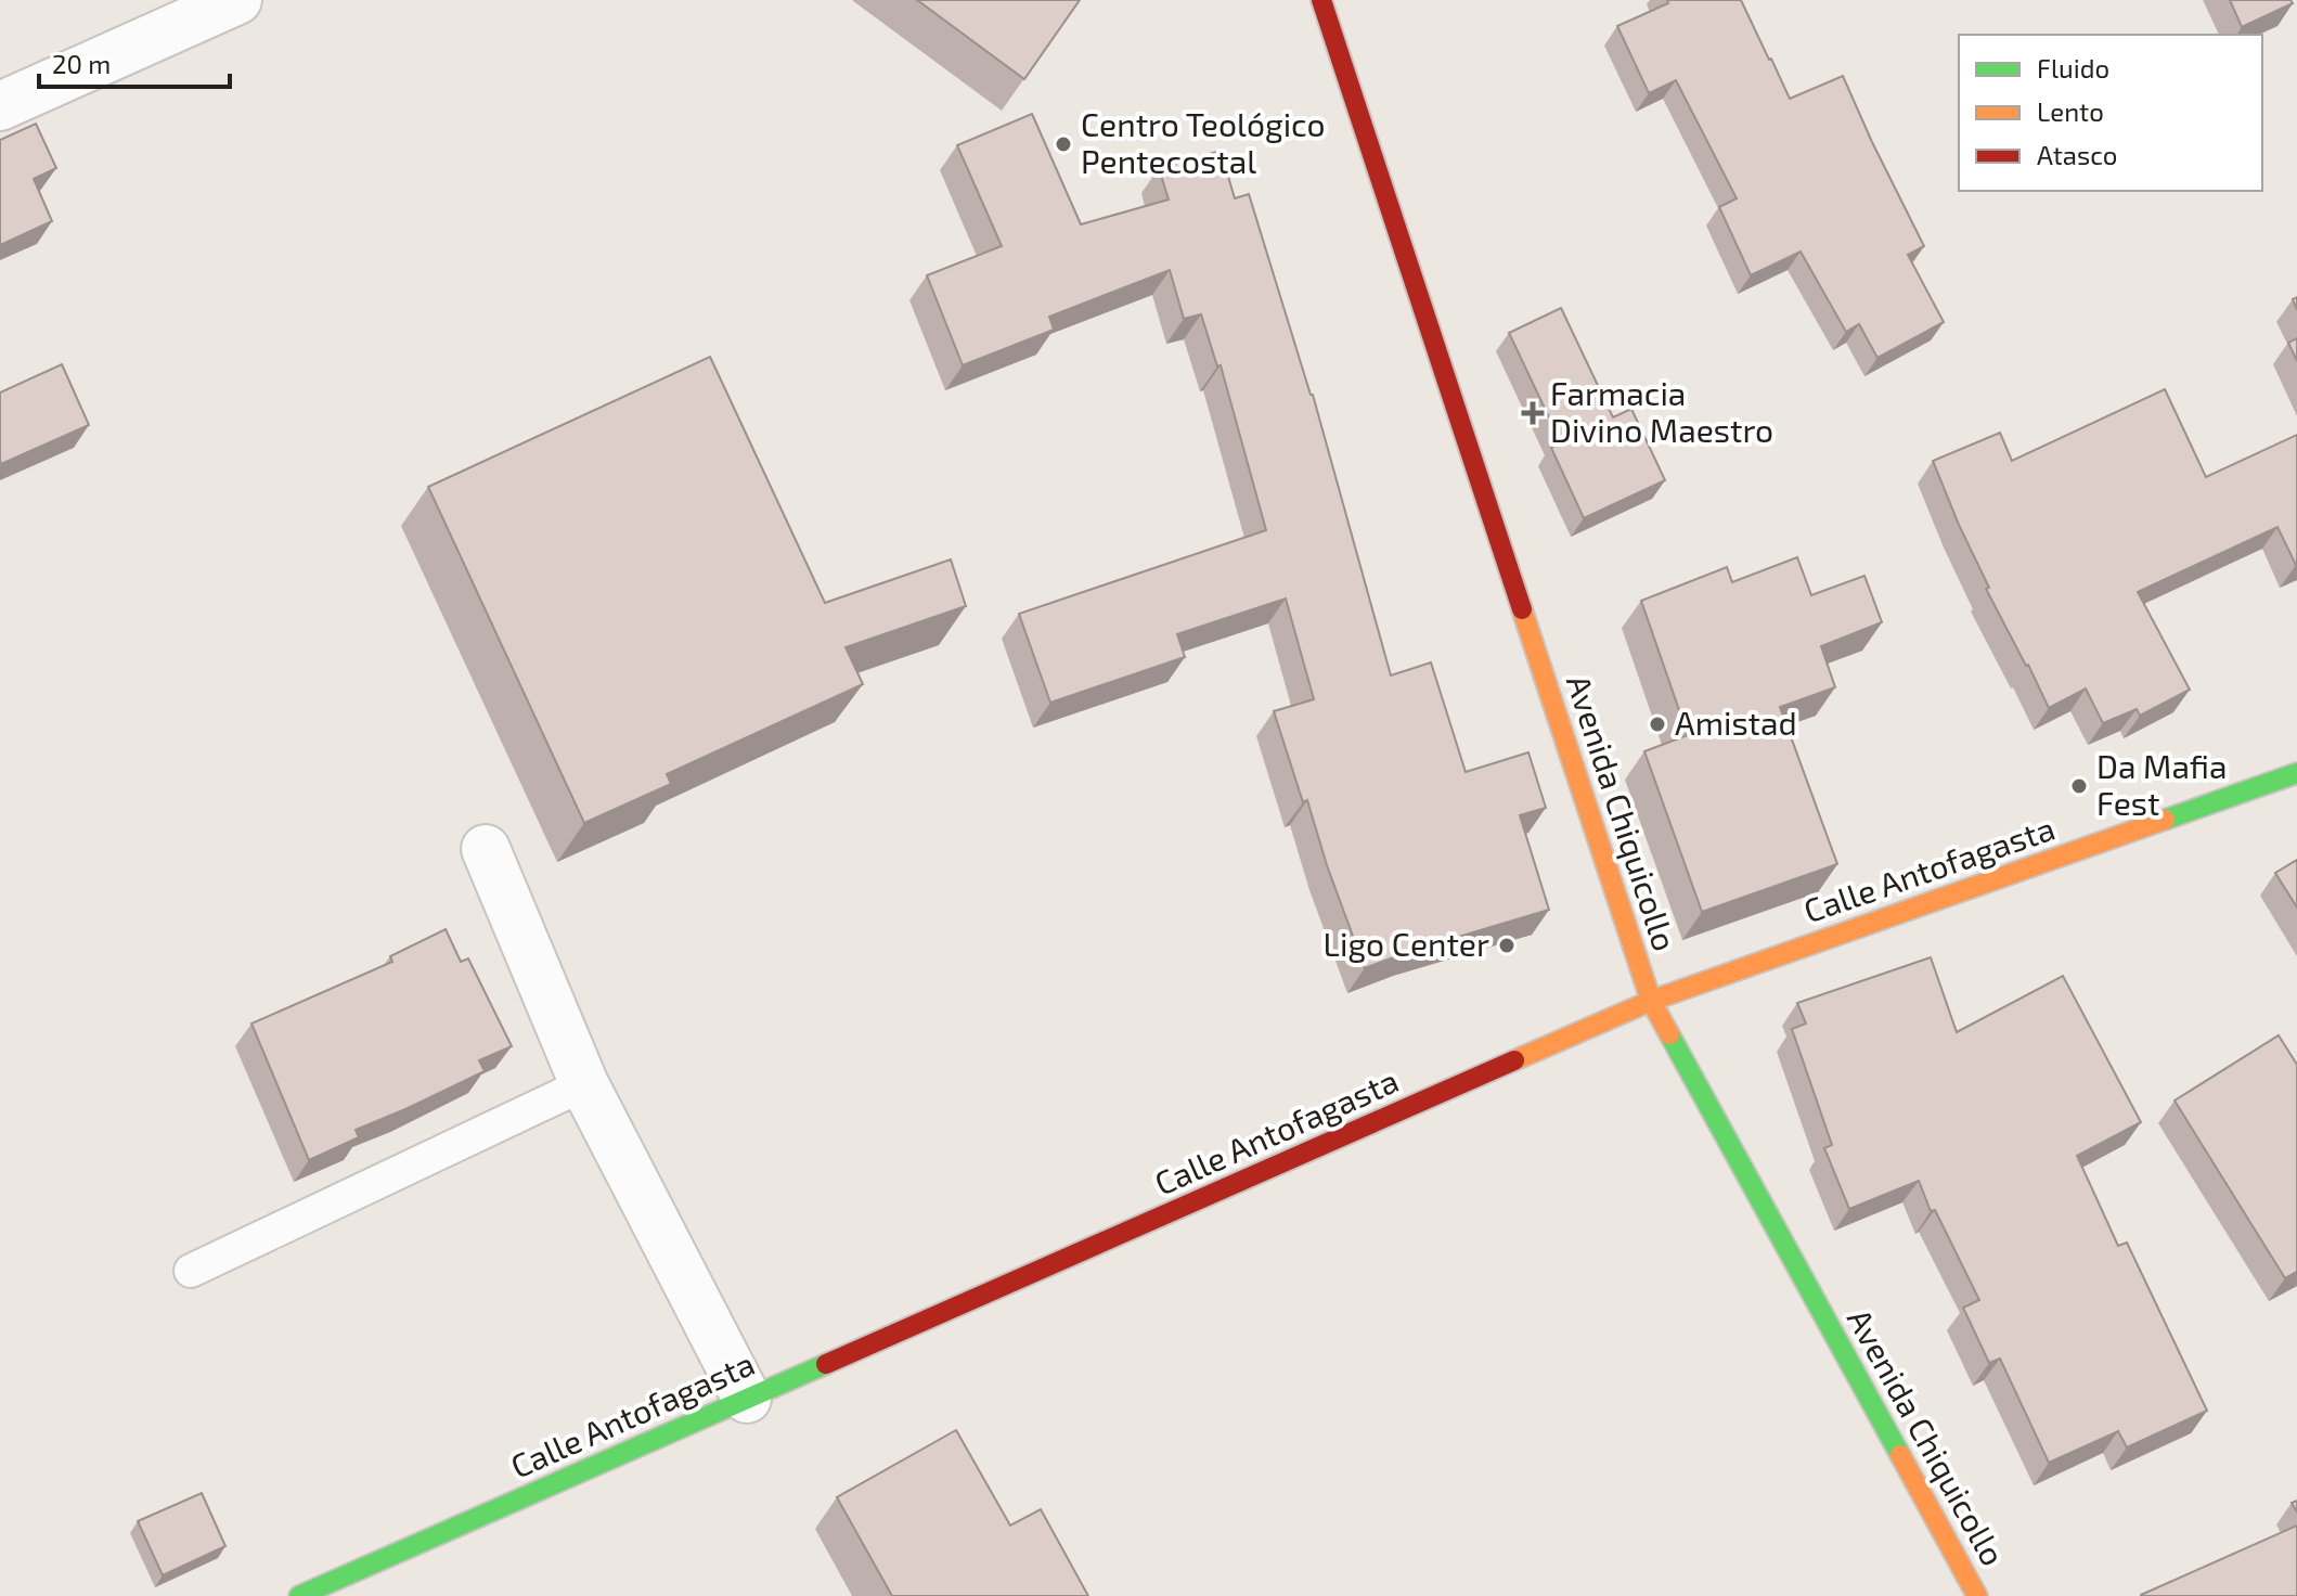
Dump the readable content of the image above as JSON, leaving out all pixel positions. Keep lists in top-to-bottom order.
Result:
{
  "streets": {
    "street": ["Avenida Chiquicollo", "Calle Antofagasta"]
  },
  "crossings": [
    ["Avenida Chiquicollo", "Calle Antofagasta"]
  ],
  "places": {
    "other": [
      "Centro Teológico Pentecostal",
      "Amistad",
      "Da Mafia Fest",
      "Ligo Center"
    ],
    "health": ["Farmacia Divino Maestro"]
  },
  "legend": ["Fluido", "Lento", "Atasco"],
  "scale_bar": "20 m"
}
